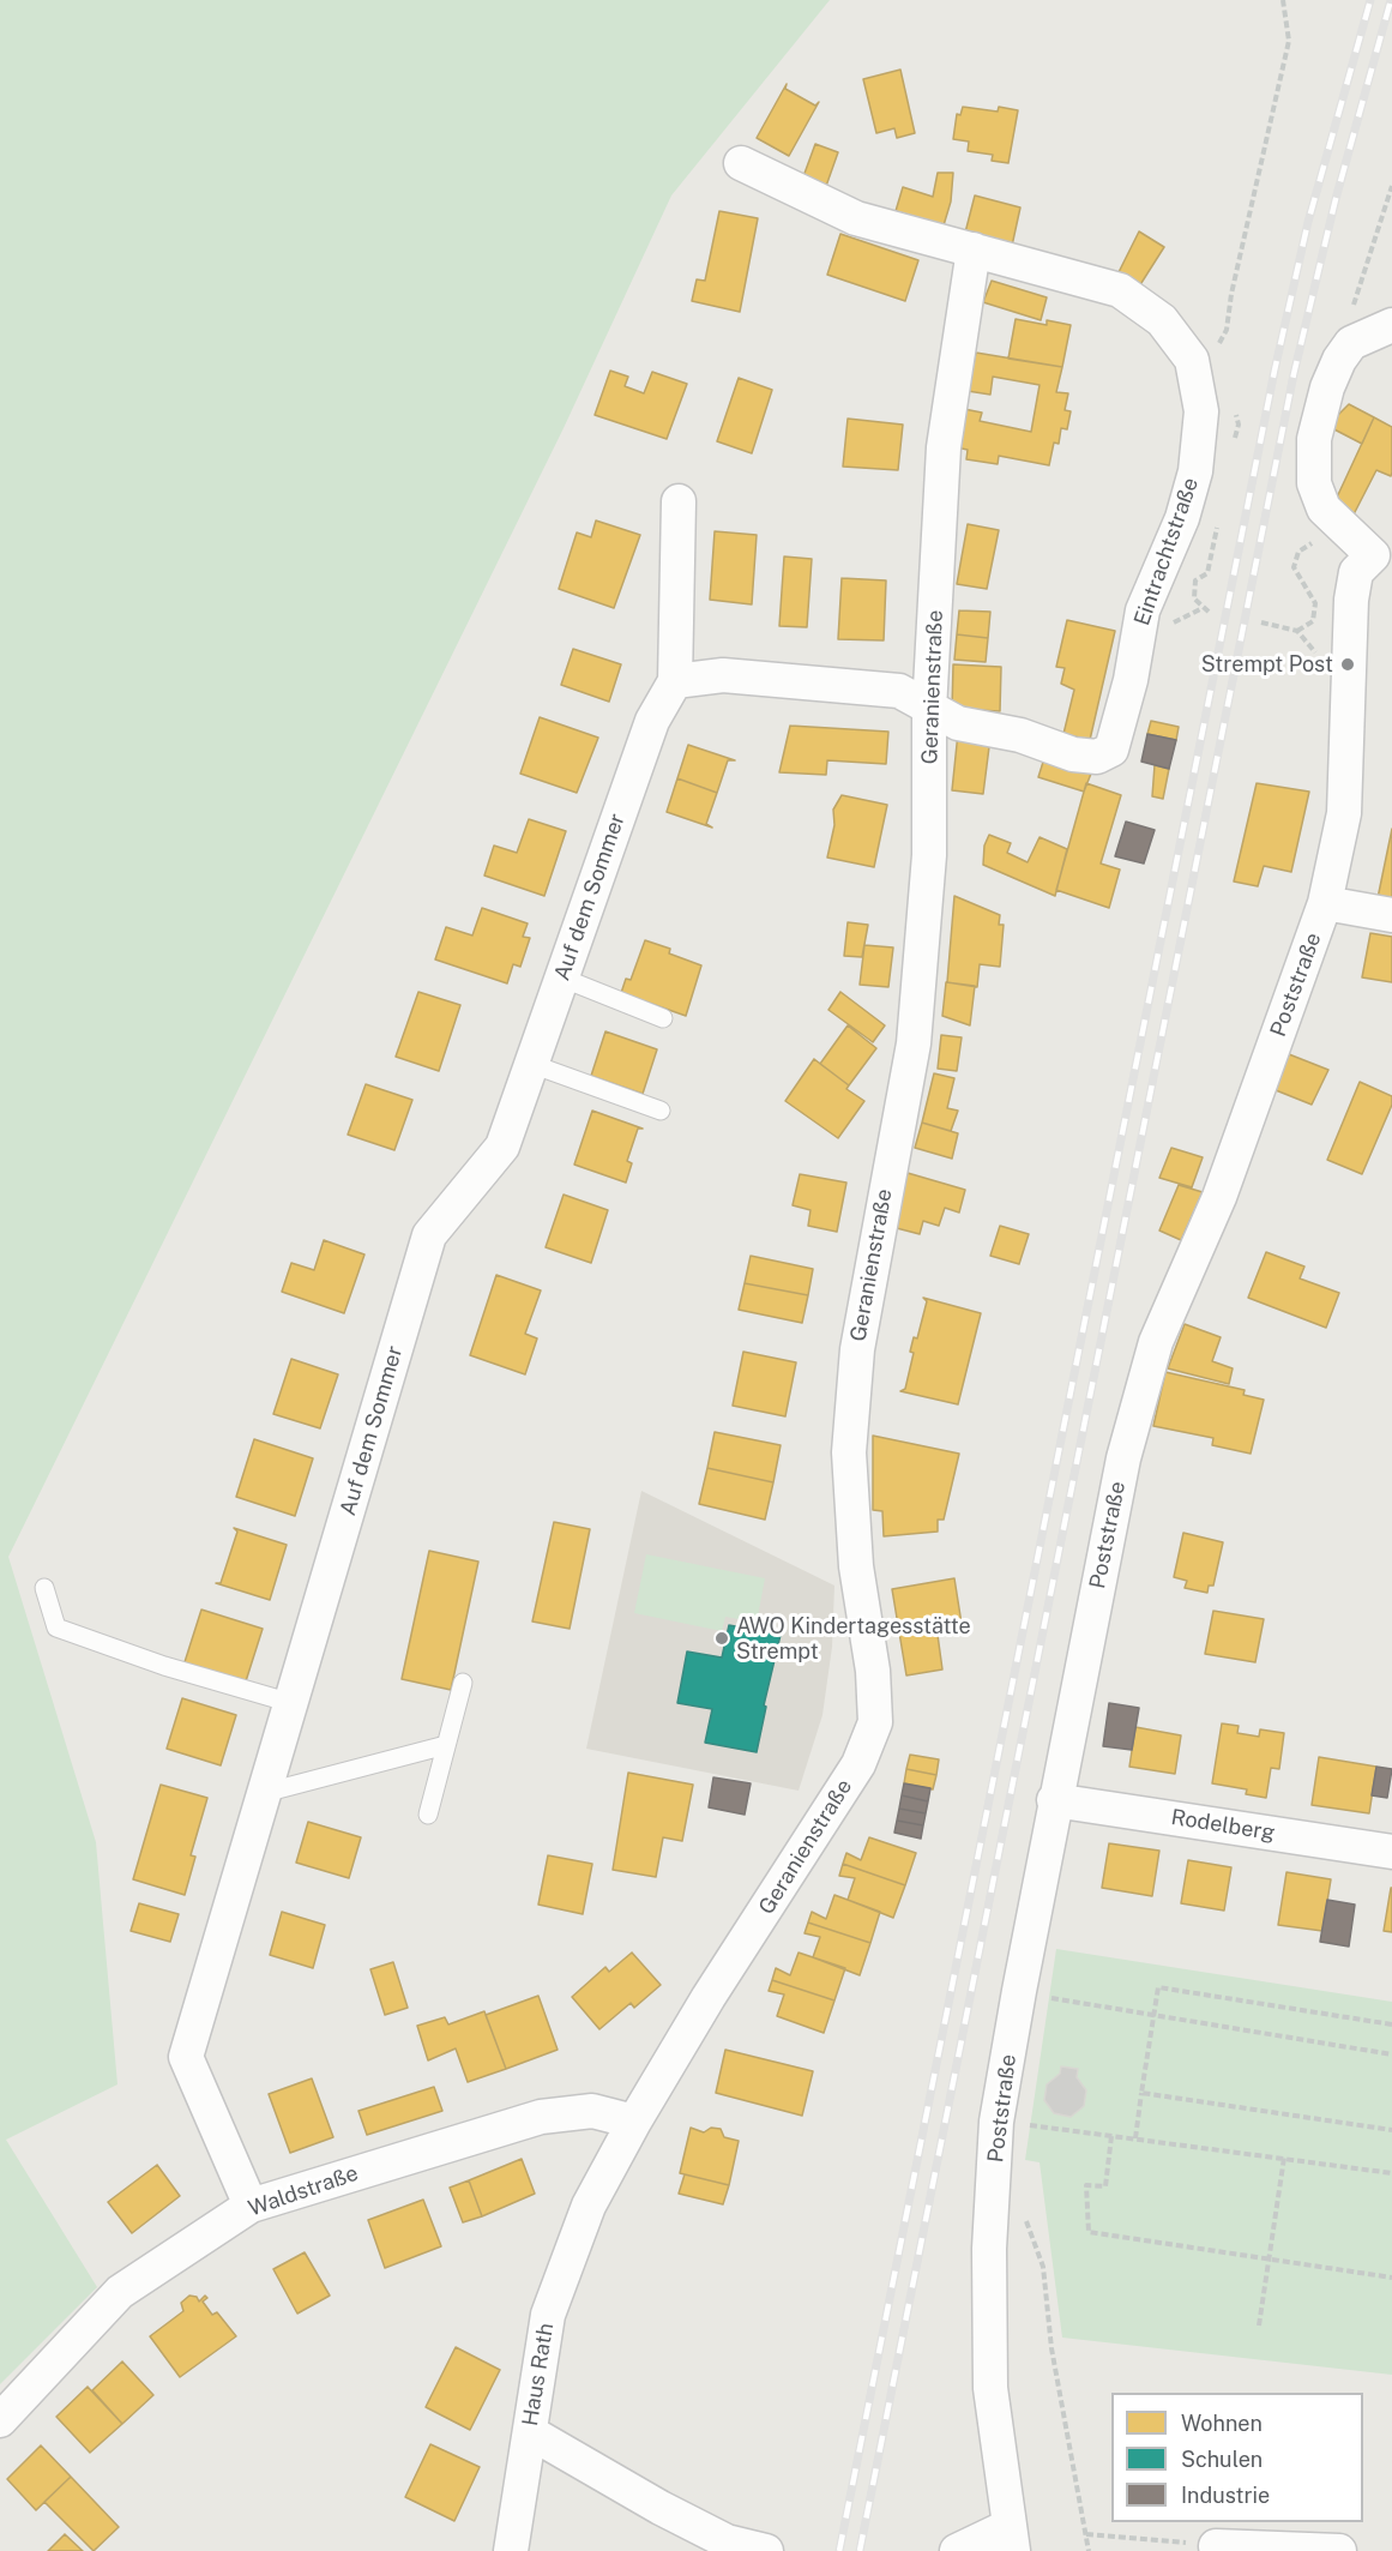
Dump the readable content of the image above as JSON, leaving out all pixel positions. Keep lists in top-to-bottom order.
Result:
{
  "streets": {
    "street": [
      "Eintrachtstraße",
      "Geranienstraße",
      "Auf dem Sommer",
      "Poststraße",
      "Rodelberg",
      "Waldstraße",
      "Haus Rath"
    ]
  },
  "crossings": [
    ["Eintrachtstraße", "Geranienstraße"],
    ["Geranienstraße", "Waldstraße"],
    ["Geranienstraße", "Haus Rath"],
    ["Auf dem Sommer", "Waldstraße"],
    ["Poststraße", "Rodelberg"]
  ],
  "places": ["Strempt Post", "AWO Kindertagesstätte Strempt"],
  "legend": ["Wohnen", "Schulen", "Industrie"]
}
